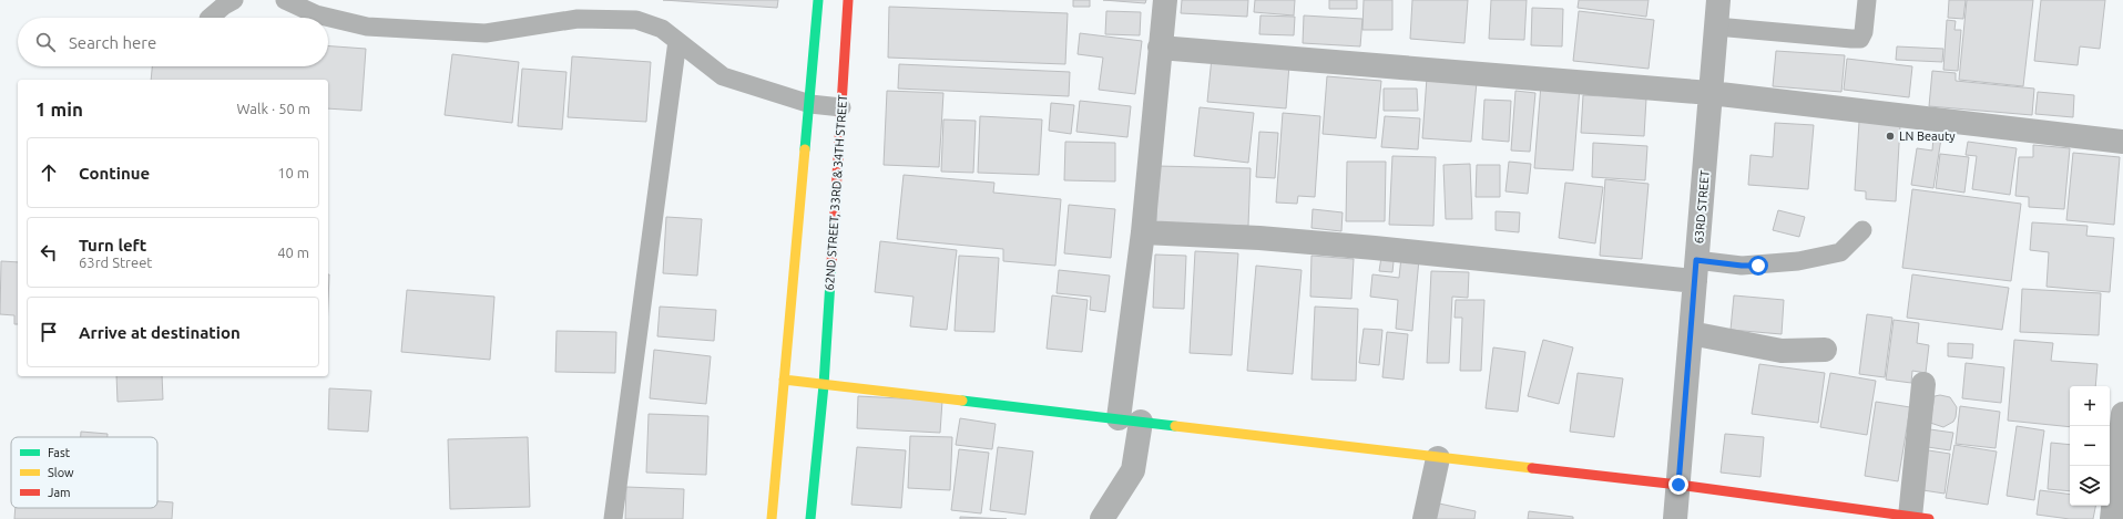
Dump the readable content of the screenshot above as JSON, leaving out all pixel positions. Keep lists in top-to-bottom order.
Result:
{
  "streets": {
    "street": ["62ND STREET, 33RD & 34TH STREET", "63RD STREET"]
  },
  "places": ["LN Beauty"],
  "legend": ["Fast", "Slow", "Jam"],
  "page": {
    "search": "Search here",
    "heading": ["1 min", "Walk · 50 m"],
    "list": [
      ["Continue", "10 m"],
      ["Turn left", "63rd Street", "40 m"],
      "Arrive at destination"
    ],
    "map_buttons": ["+", "−"]
  }
}
